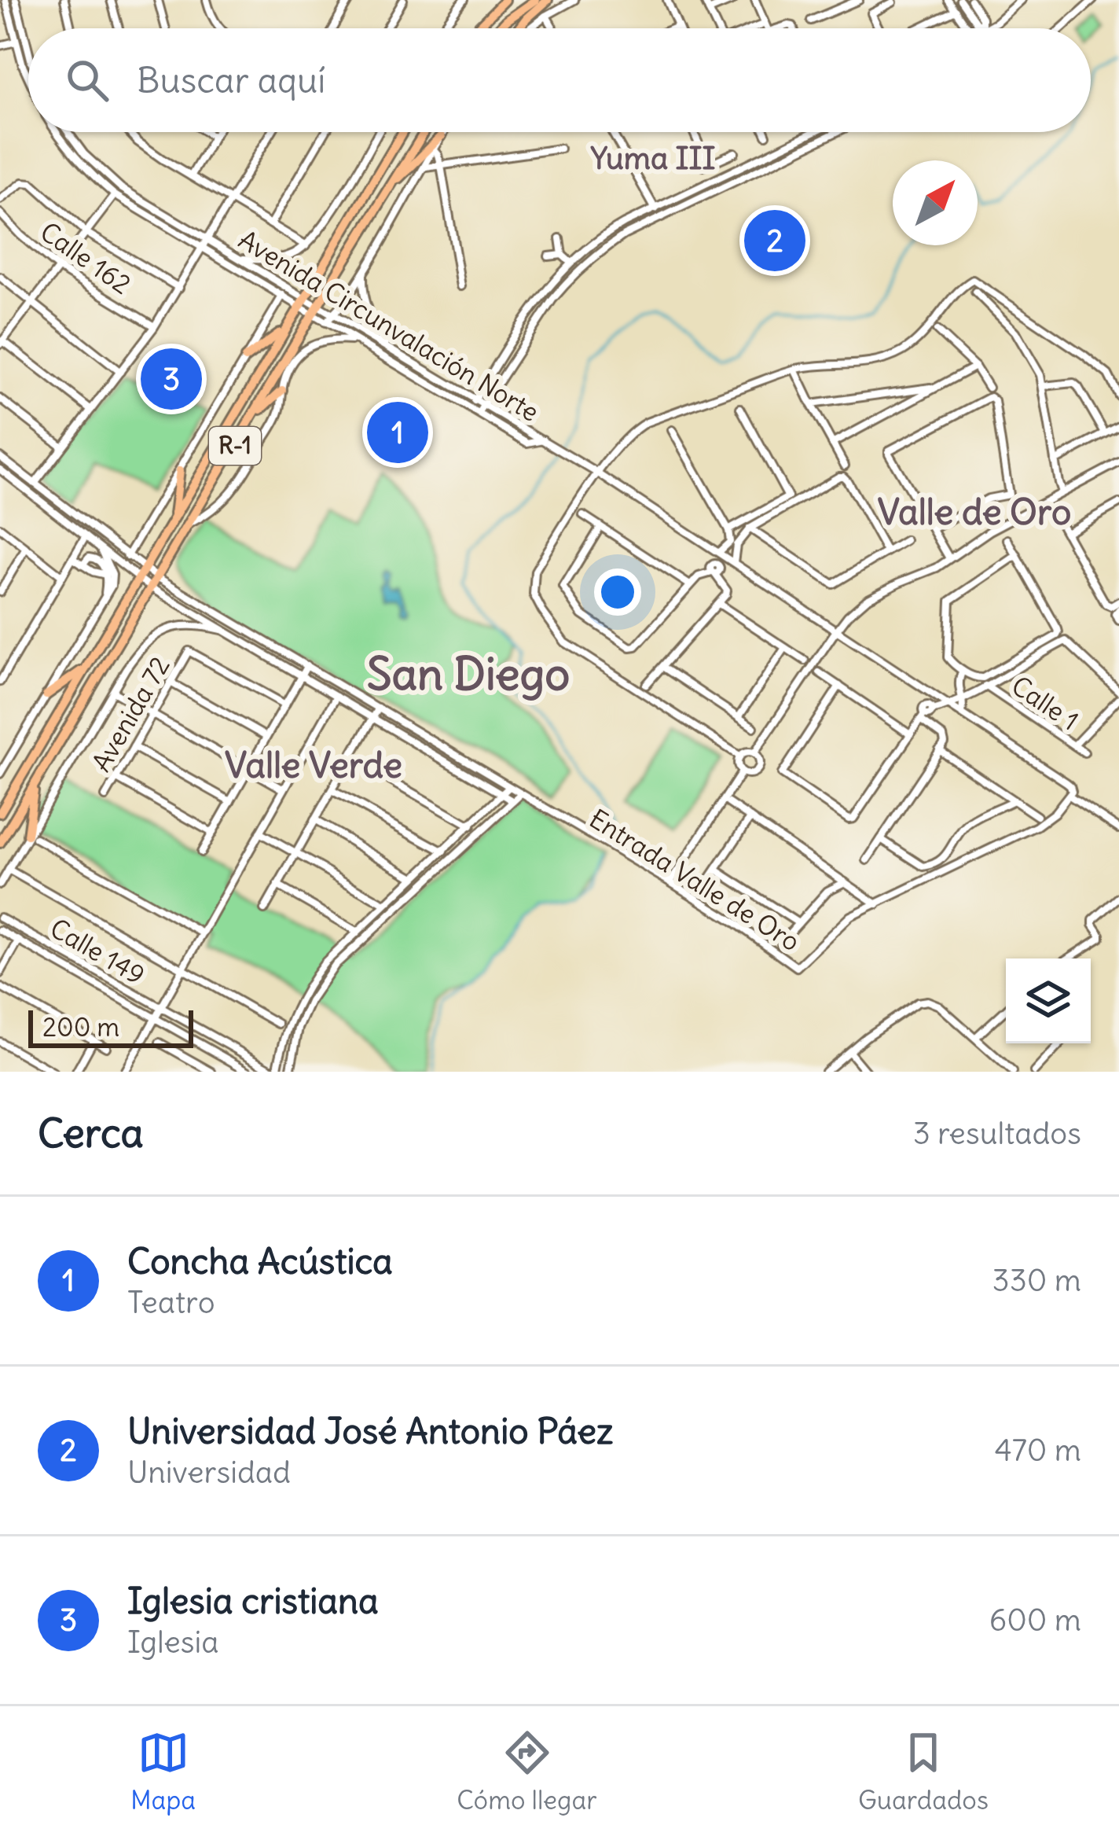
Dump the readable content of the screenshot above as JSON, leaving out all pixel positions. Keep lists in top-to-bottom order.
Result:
{
  "streets": {
    "main road": ["R-1"],
    "street": [
      "Calle 162",
      "Avenida Circunvalación Norte",
      "Calle 1",
      "Avenida 72",
      "Entrada Valle de Oro",
      "Calle 149"
    ]
  },
  "crossings": [
    ["Avenida Circunvalación Norte", "R-1"],
    ["R-1", "Entrada Valle de Oro"]
  ],
  "districts": [
    "Yuma III",
    "Valle de Oro",
    "San Diego",
    "Valle Verde"
  ],
  "scale_bar": "200 m",
  "north": "top right",
  "page": {
    "search": "Buscar aquí",
    "pins": ["2", "3", "1"],
    "scale": "200 m",
    "heading": ["Cerca", "3 resultados"],
    "list": [
      {
        "mark": "1",
        "name": "Concha Acústica",
        "note": "Teatro",
        "value": "330 m"
      },
      {
        "mark": "2",
        "name": "Universidad José Antonio Páez",
        "note": "Universidad",
        "value": "470 m"
      },
      {
        "mark": "3",
        "name": "Iglesia cristiana",
        "note": "Iglesia",
        "value": "600 m"
      }
    ],
    "nav": ["Mapa", "Cómo llegar", "Guardados"]
  }
}
